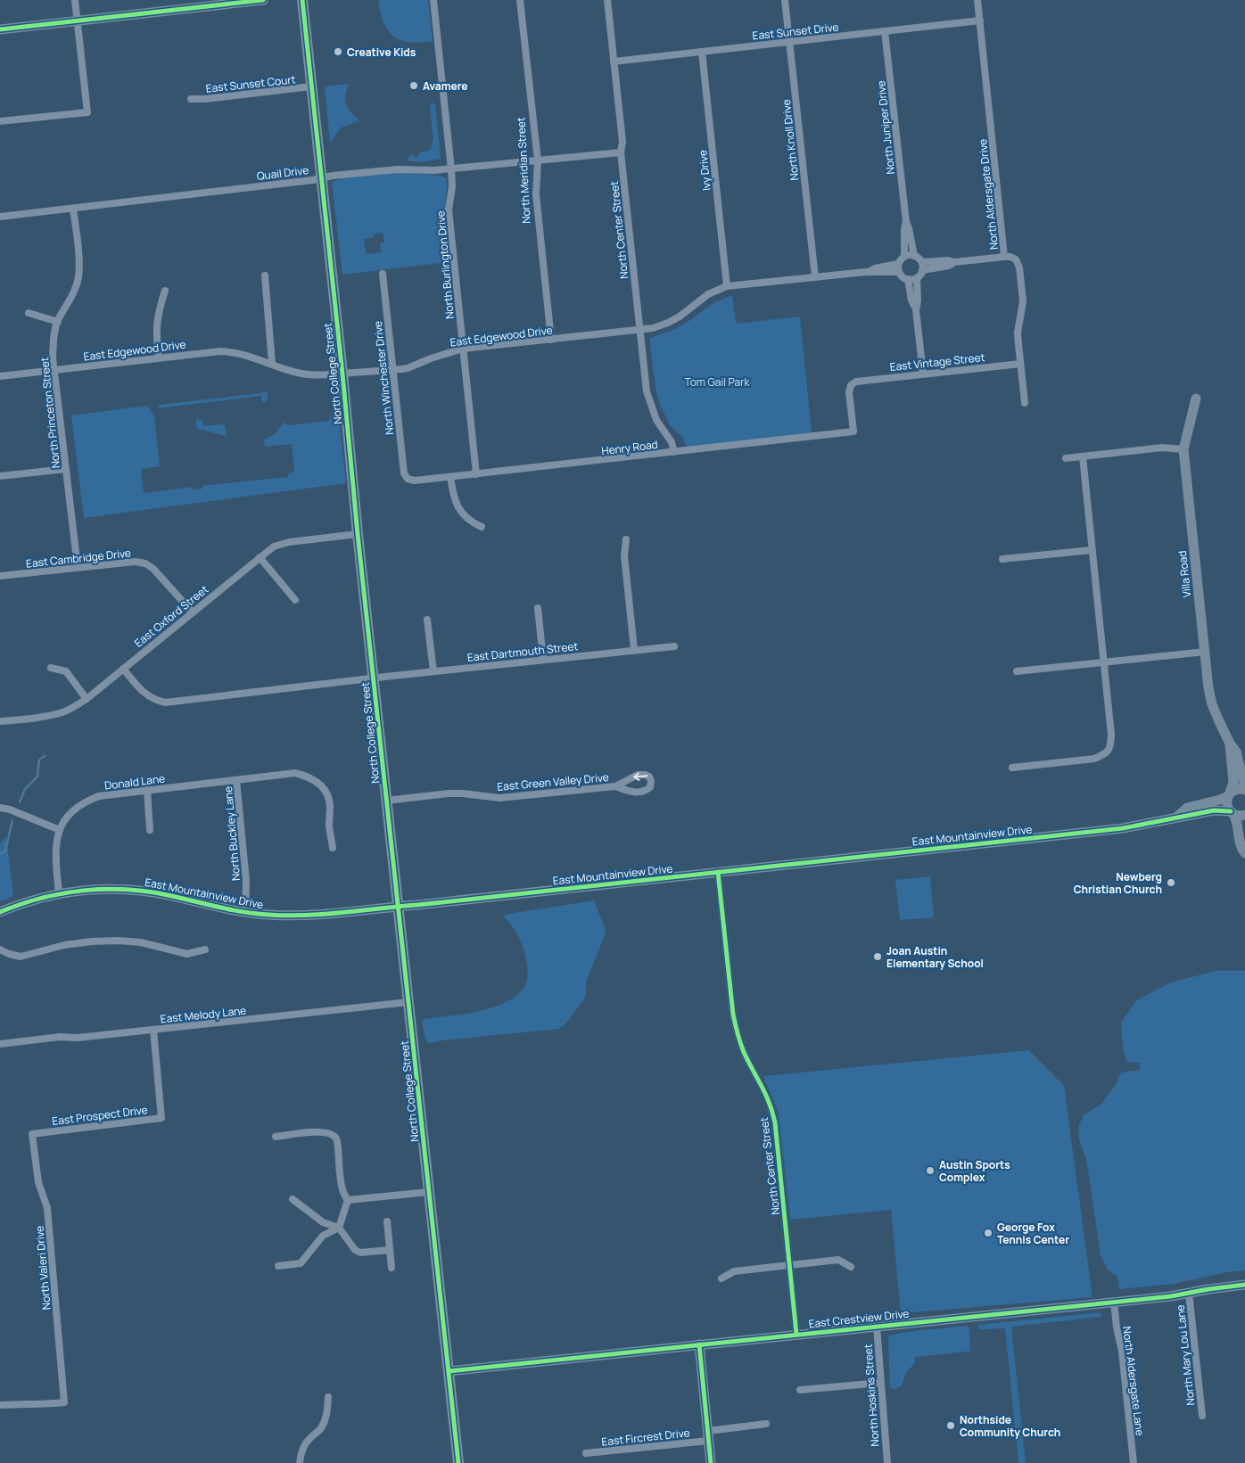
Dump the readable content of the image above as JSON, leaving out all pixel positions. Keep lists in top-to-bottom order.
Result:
{
  "streets": {
    "main road": ["North College Street"],
    "street": [
      "East Sunset Drive",
      "East Sunset Court",
      "North Juniper Drive",
      "North Knoll Drive",
      "North Meridian Street",
      "Ivy Drive",
      "Quail Drive",
      "North Aldersgate Drive",
      "North Center Street",
      "North Burlington Drive",
      "East Edgewood Drive",
      "East Vintage Street",
      "North Winchester Drive",
      "North Princeton Street",
      "Henry Road",
      "East Cambridge Drive",
      "Villa Road",
      "East Oxford Street",
      "East Dartmouth Street",
      "Donald Lane",
      "East Green Valley Drive",
      "North Buckley Lane",
      "East Mountainview Drive",
      "East Melody Lane",
      "East Prospect Drive",
      "North Valeri Drive",
      "East Crestview Drive",
      "North Mary Lou Lane",
      "North Aldersgate Lane",
      "North Hoskins Street",
      "East Fircrest Drive"
    ]
  },
  "crossings": [
    ["East Sunset Drive", "North Juniper Drive"],
    ["East Sunset Drive", "North Knoll Drive"],
    ["East Sunset Drive", "Ivy Drive"],
    ["East Sunset Drive", "North Aldersgate Drive"],
    ["East Sunset Drive", "North Center Street"],
    ["East Sunset Court", "North College Street"],
    ["North Juniper Drive", "East Edgewood Drive"],
    ["North Knoll Drive", "East Edgewood Drive"],
    ["North Meridian Street", "Quail Drive"],
    ["North Meridian Street", "East Edgewood Drive"],
    ["Ivy Drive", "East Edgewood Drive"],
    ["Quail Drive", "North Center Street"],
    ["Quail Drive", "North Burlington Drive"],
    ["Quail Drive", "North College Street"],
    ["Quail Drive", "North Princeton Street"],
    ["North Aldersgate Drive", "East Vintage Street"],
    ["North Center Street", "East Edgewood Drive"],
    ["North Center Street", "Henry Road"],
    ["North Center Street", "East Mountainview Drive"],
    ["North Center Street", "East Crestview Drive"],
    ["North Burlington Drive", "East Edgewood Drive"],
    ["North Burlington Drive", "Henry Road"],
    ["East Edgewood Drive", "North College Street"],
    ["East Edgewood Drive", "North Winchester Drive"],
    ["East Edgewood Drive", "North Princeton Street"],
    ["East Vintage Street", "Henry Road"],
    ["North College Street", "East Oxford Street"],
    ["North College Street", "East Dartmouth Street"],
    ["North College Street", "East Green Valley Drive"],
    ["North College Street", "East Mountainview Drive"],
    ["North College Street", "East Melody Lane"],
    ["North College Street", "East Crestview Drive"],
    ["North Winchester Drive", "Henry Road"],
    ["North Princeton Street", "East Cambridge Drive"],
    ["East Cambridge Drive", "East Oxford Street"],
    ["Villa Road", "East Mountainview Drive"],
    ["East Oxford Street", "East Dartmouth Street"],
    ["Donald Lane", "North Buckley Lane"],
    ["Donald Lane", "East Mountainview Drive"],
    ["North Buckley Lane", "East Mountainview Drive"],
    ["East Melody Lane", "East Prospect Drive"],
    ["East Prospect Drive", "North Valeri Drive"],
    ["East Crestview Drive", "North Mary Lou Lane"],
    ["East Crestview Drive", "North Aldersgate Lane"],
    ["East Crestview Drive", "North Hoskins Street"]
  ],
  "parks": ["Tom Gail Park"],
  "places": [
    "Creative Kids",
    "Avamere",
    "Newberg Christian Church",
    "Joan Austin Elementary School",
    "Austin Sports Complex",
    "George Fox Tennis Center",
    "Northside Community Church"
  ]
}
